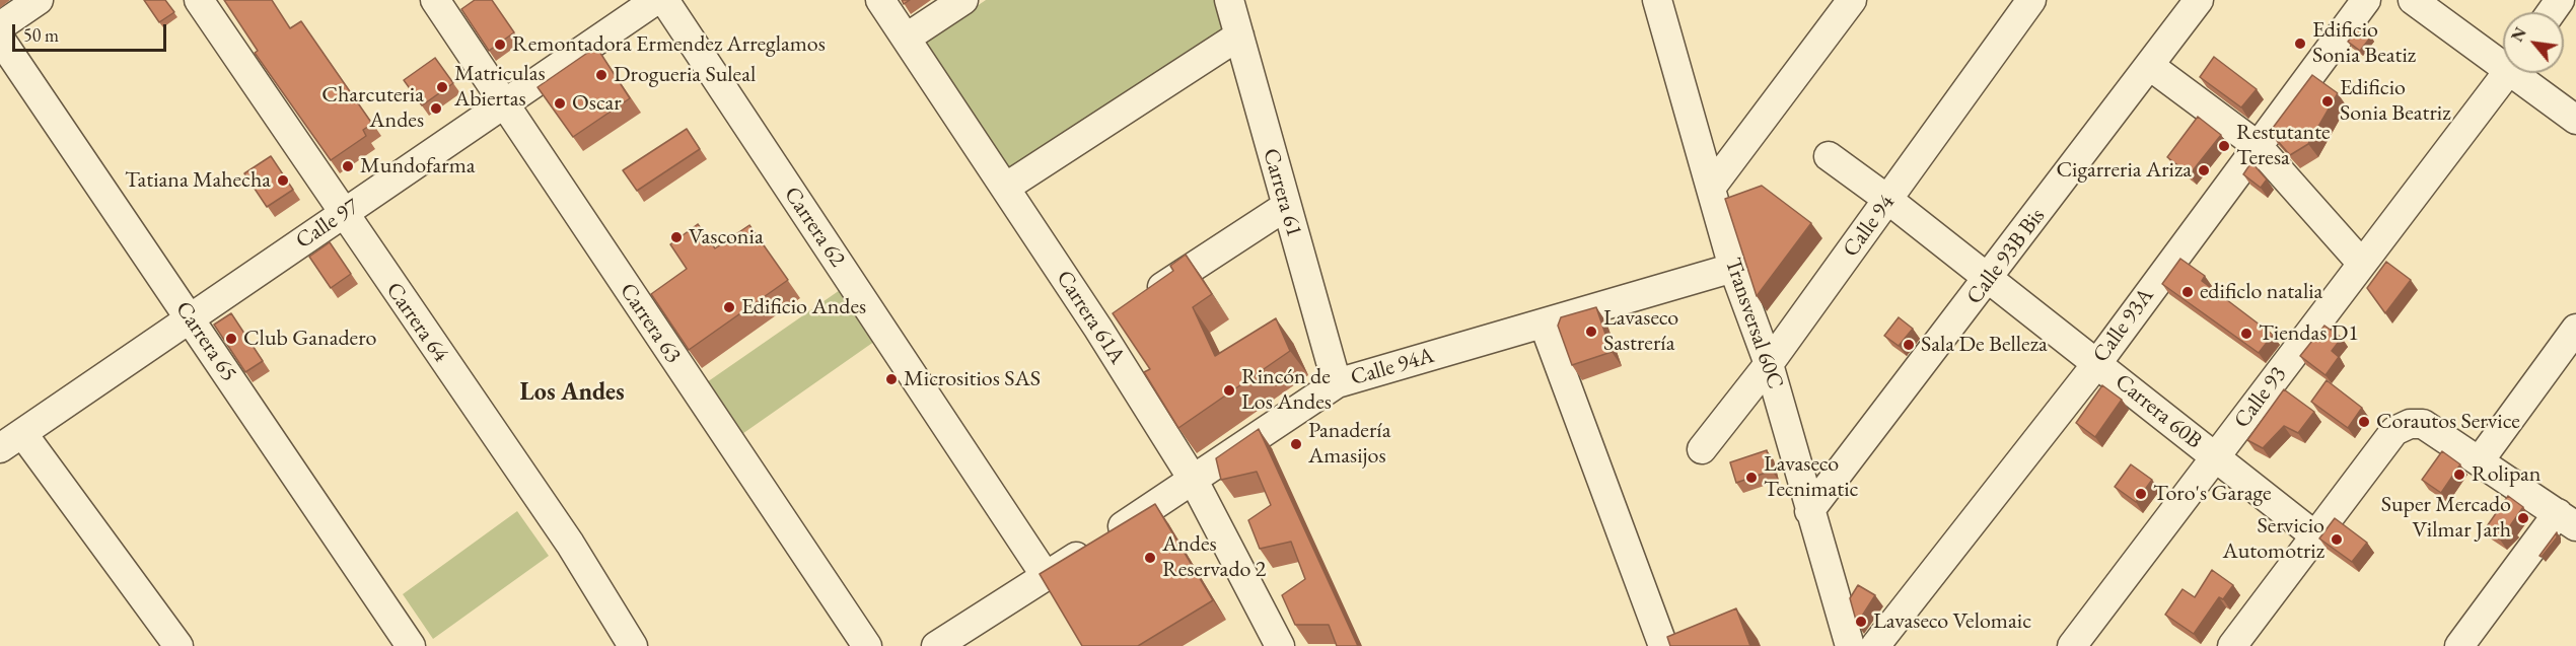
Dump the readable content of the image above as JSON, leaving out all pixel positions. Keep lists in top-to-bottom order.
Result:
{
  "streets": {
    "street": [
      "Carrera 61",
      "Calle 97",
      "Calle 94",
      "Carrera 62",
      "Calle 93B Bis",
      "Carrera 61A",
      "Carrera 64",
      "Carrera 63",
      "Transversal 60C",
      "Calle 93A",
      "Carrera 65",
      "Calle 94A",
      "Calle 93",
      "Carrera 60B"
    ]
  },
  "crossings": [
    ["Carrera 61", "Calle 94A"],
    ["Calle 97", "Carrera 64"],
    ["Calle 97", "Carrera 63"],
    ["Calle 97", "Carrera 65"],
    ["Calle 94", "Transversal 60C"],
    ["Calle 94", "Carrera 60B"],
    ["Carrera 62", "Calle 94A"],
    ["Calle 93B Bis", "Transversal 60C"],
    ["Calle 93B Bis", "Carrera 60B"],
    ["Carrera 61A", "Calle 94A"],
    ["Transversal 60C", "Calle 94A"],
    ["Calle 93A", "Carrera 60B"],
    ["Calle 93", "Carrera 60B"]
  ],
  "districts": ["Los Andes"],
  "places": [
    "Edificio Sonia Beatiz",
    "Remontadora Ermendez Arreglamos",
    "Drogueria Suleal",
    "Matriculas Abiertas",
    "Edificio Sonia Beatriz",
    "Oscar",
    "Charcuteria Andes",
    "Restutante Teresa",
    "Mundofarma",
    "Cigarreria Ariza",
    "Tatiana Mahecha",
    "Vasconia",
    "edificlo natalia",
    "Edificio Andes",
    "Lavaseco Sastrería",
    "Tiendas D1",
    "Club Ganadero",
    "Sala De Belleza",
    "Micrositios SAS",
    "Rincón de Los Andes",
    "Corautos Service",
    "Panadería Amasijos",
    "Rolipan",
    "Lavaseco Tecnimatic",
    "Toro's Garage",
    "Super Mercado Vilmar Jarh",
    "Servicio Automotriz",
    "Andes Reservado 2",
    "Lavaseco Velomaic"
  ],
  "scale_bar": "50 m",
  "north": "top left"
}
